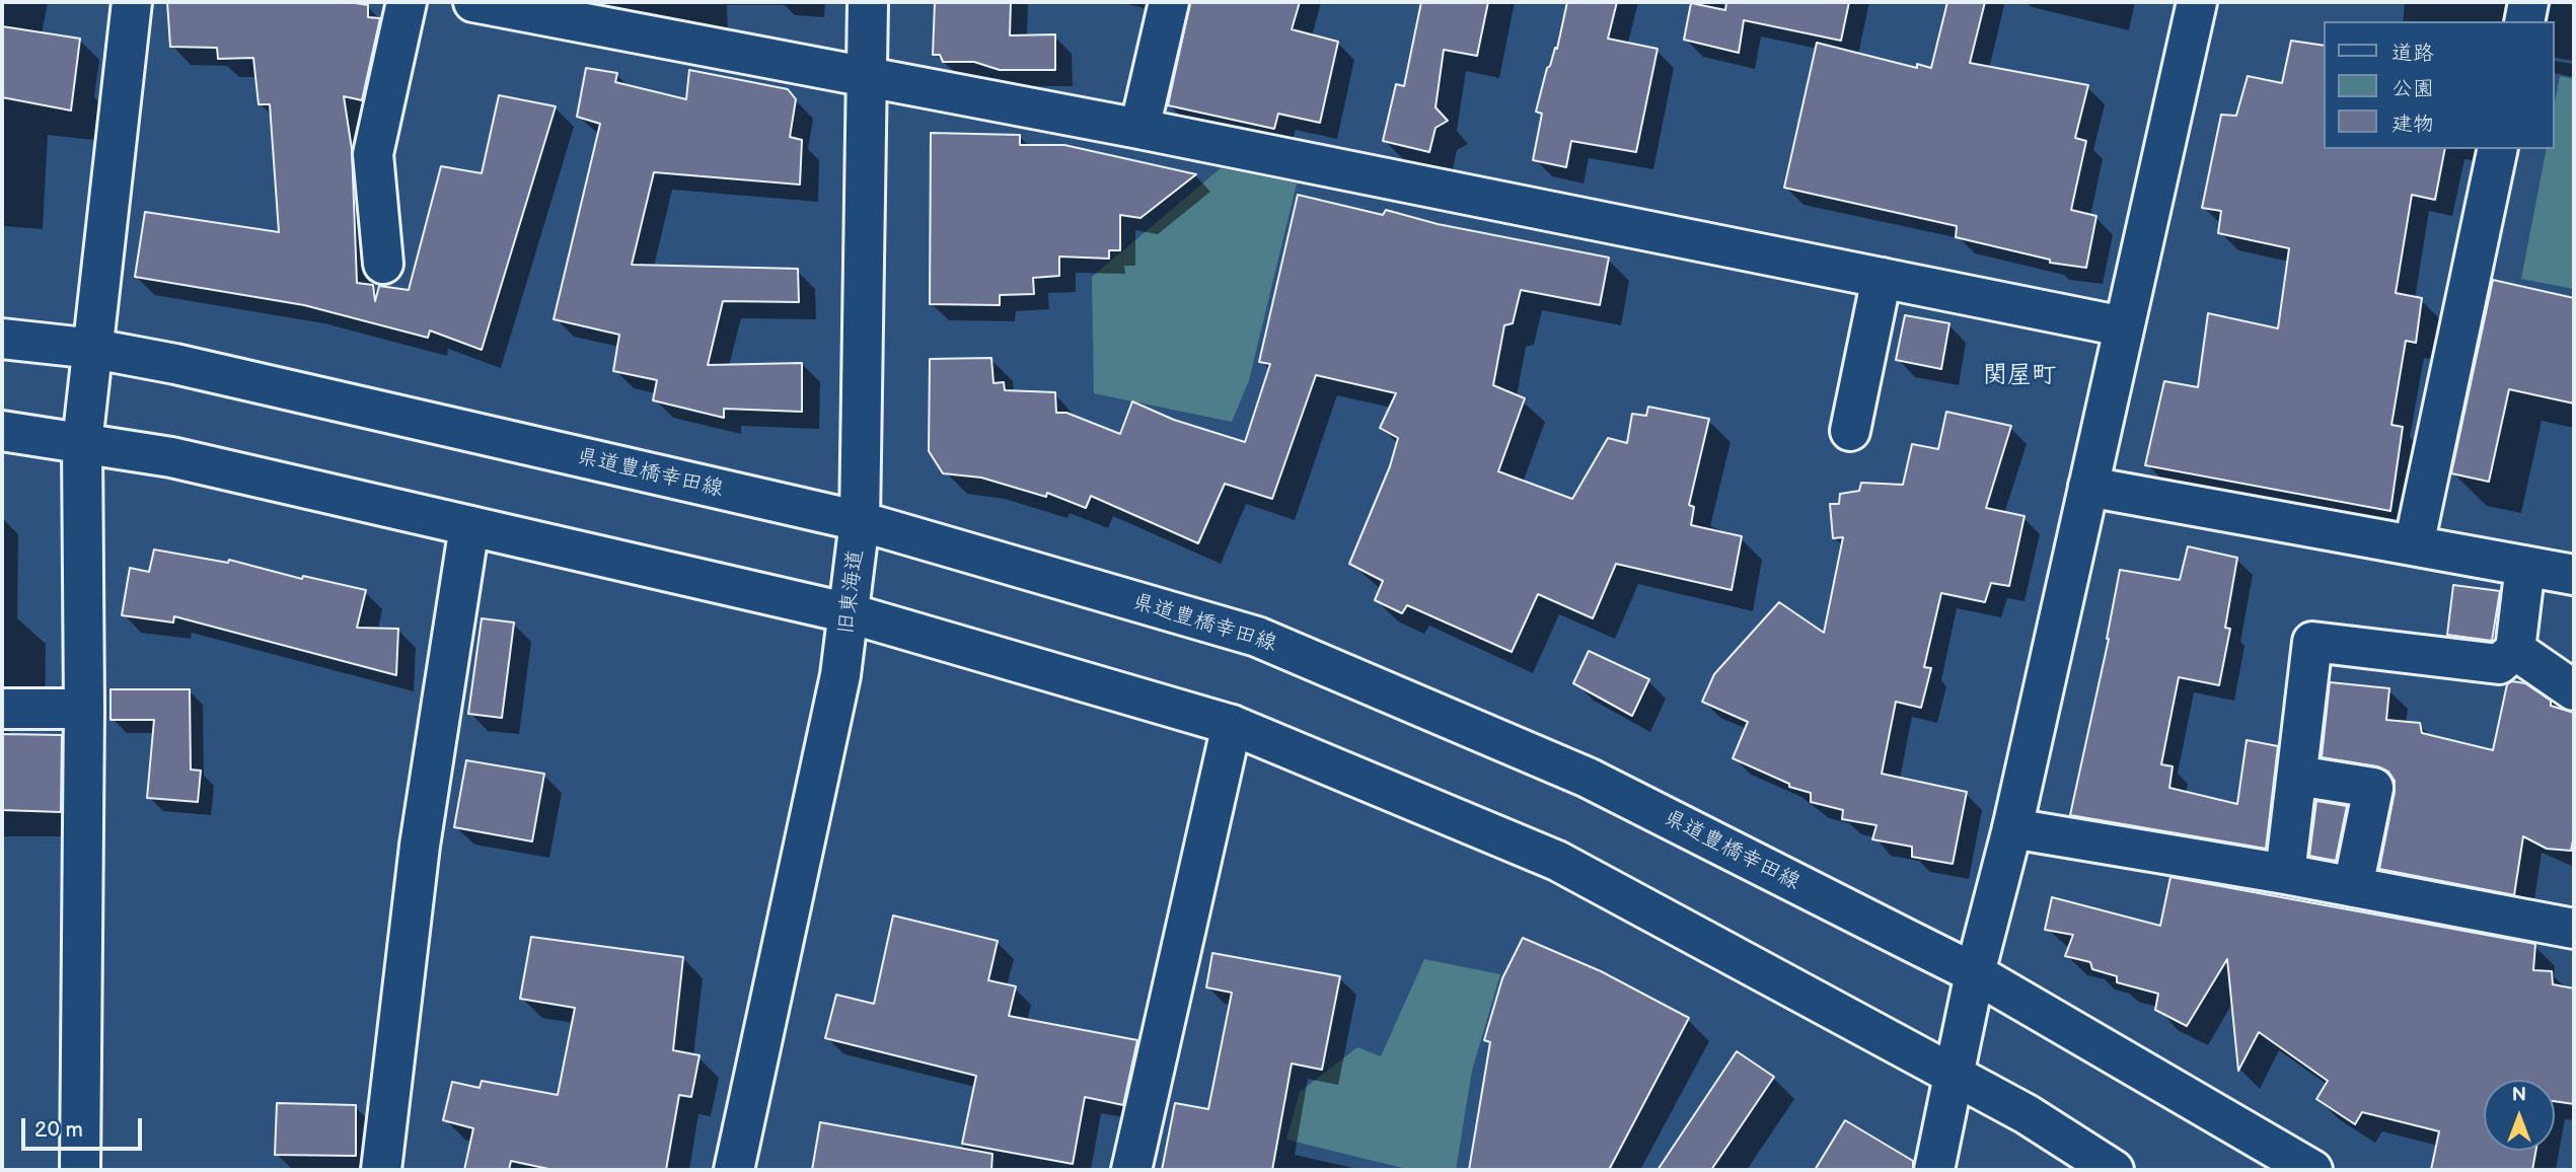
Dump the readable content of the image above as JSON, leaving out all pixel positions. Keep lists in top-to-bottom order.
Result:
{
  "streets": {
    "street": ["県道豊橋幸田線", "旧東海道"]
  },
  "crossings": [
    ["県道豊橋幸田線", "旧東海道"]
  ],
  "districts": ["関屋町"],
  "legend": ["道路", "公園", "建物"],
  "scale_bar": "20 m",
  "north": "top"
}
